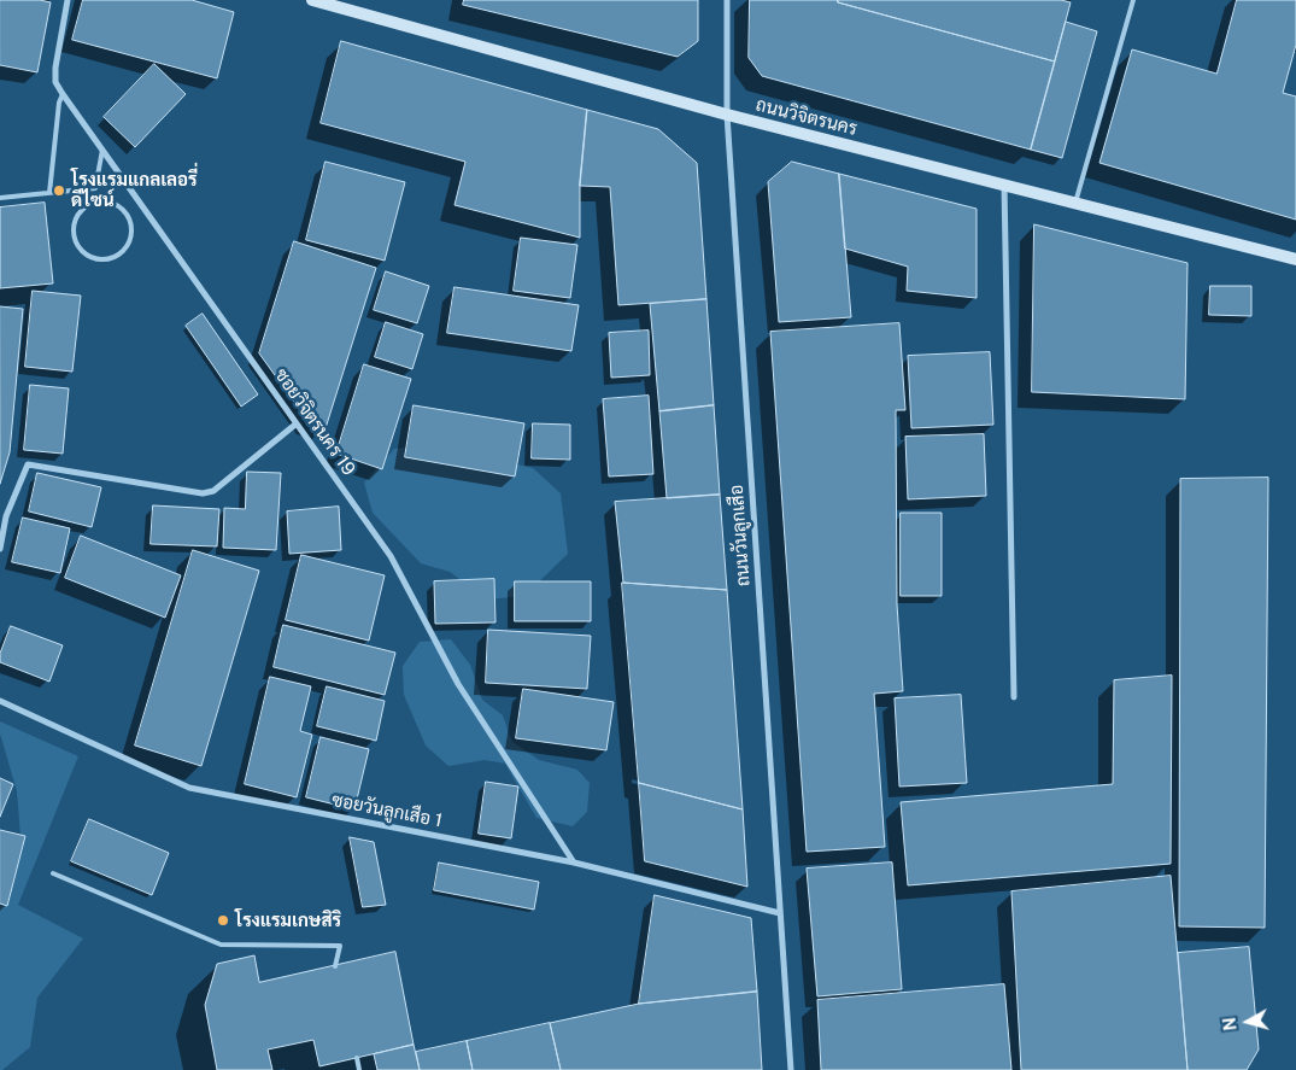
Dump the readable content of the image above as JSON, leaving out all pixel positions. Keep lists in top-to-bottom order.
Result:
{
  "streets": {
    "street": [
      "ถนนวิจิตรนคร",
      "ซอยวิจิตรนคร 19",
      "ถนนวันลูกเสือ",
      "ซอยวันลูกเสือ 1"
    ]
  },
  "crossings": [
    ["ถนนวิจิตรนคร", "ถนนวันลูกเสือ"],
    ["ซอยวิจิตรนคร 19", "ซอยวันลูกเสือ 1"],
    ["ถนนวันลูกเสือ", "ซอยวันลูกเสือ 1"]
  ],
  "places": ["โรงแรมแกลเลอรี่ ดีไซน์", "โรงแรมเกษสิริ"],
  "north": "left"
}
